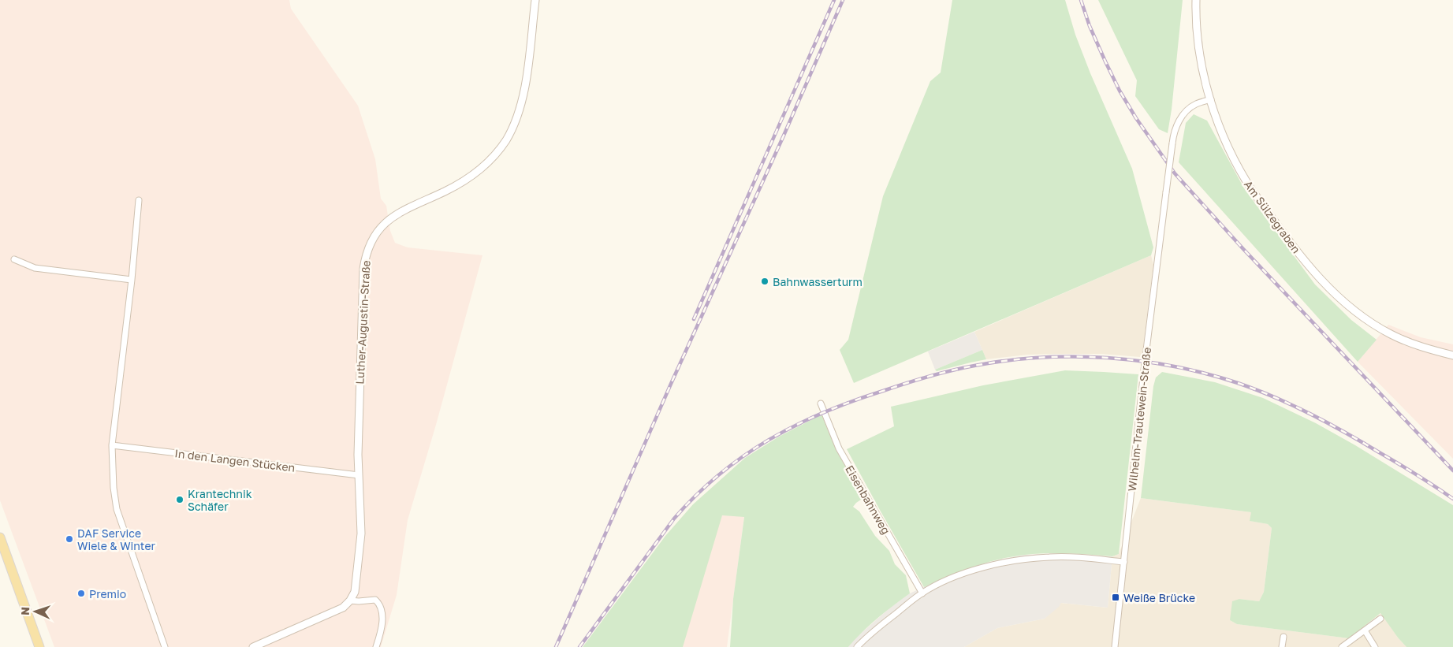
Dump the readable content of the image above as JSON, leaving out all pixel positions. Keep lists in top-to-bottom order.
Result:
{
  "streets": {
    "street": [
      "Am Sülzegraben",
      "Luther-Augustin-Straße",
      "Wilhelm-Trautewein-Straße",
      "In den Langen Stücken",
      "Eisenbahnweg"
    ]
  },
  "crossings": [
    ["Am Sülzegraben", "Wilhelm-Trautewein-Straße"],
    ["Luther-Augustin-Straße", "In den Langen Stücken"]
  ],
  "places": {
    "other": [
      "Bahnwasserturm",
      "Krantechnik Schäfer",
      "DAF Service Wiele & Winter",
      "Premio"
    ],
    "transit": ["Weiße Brücke"]
  },
  "north": "left"
}
